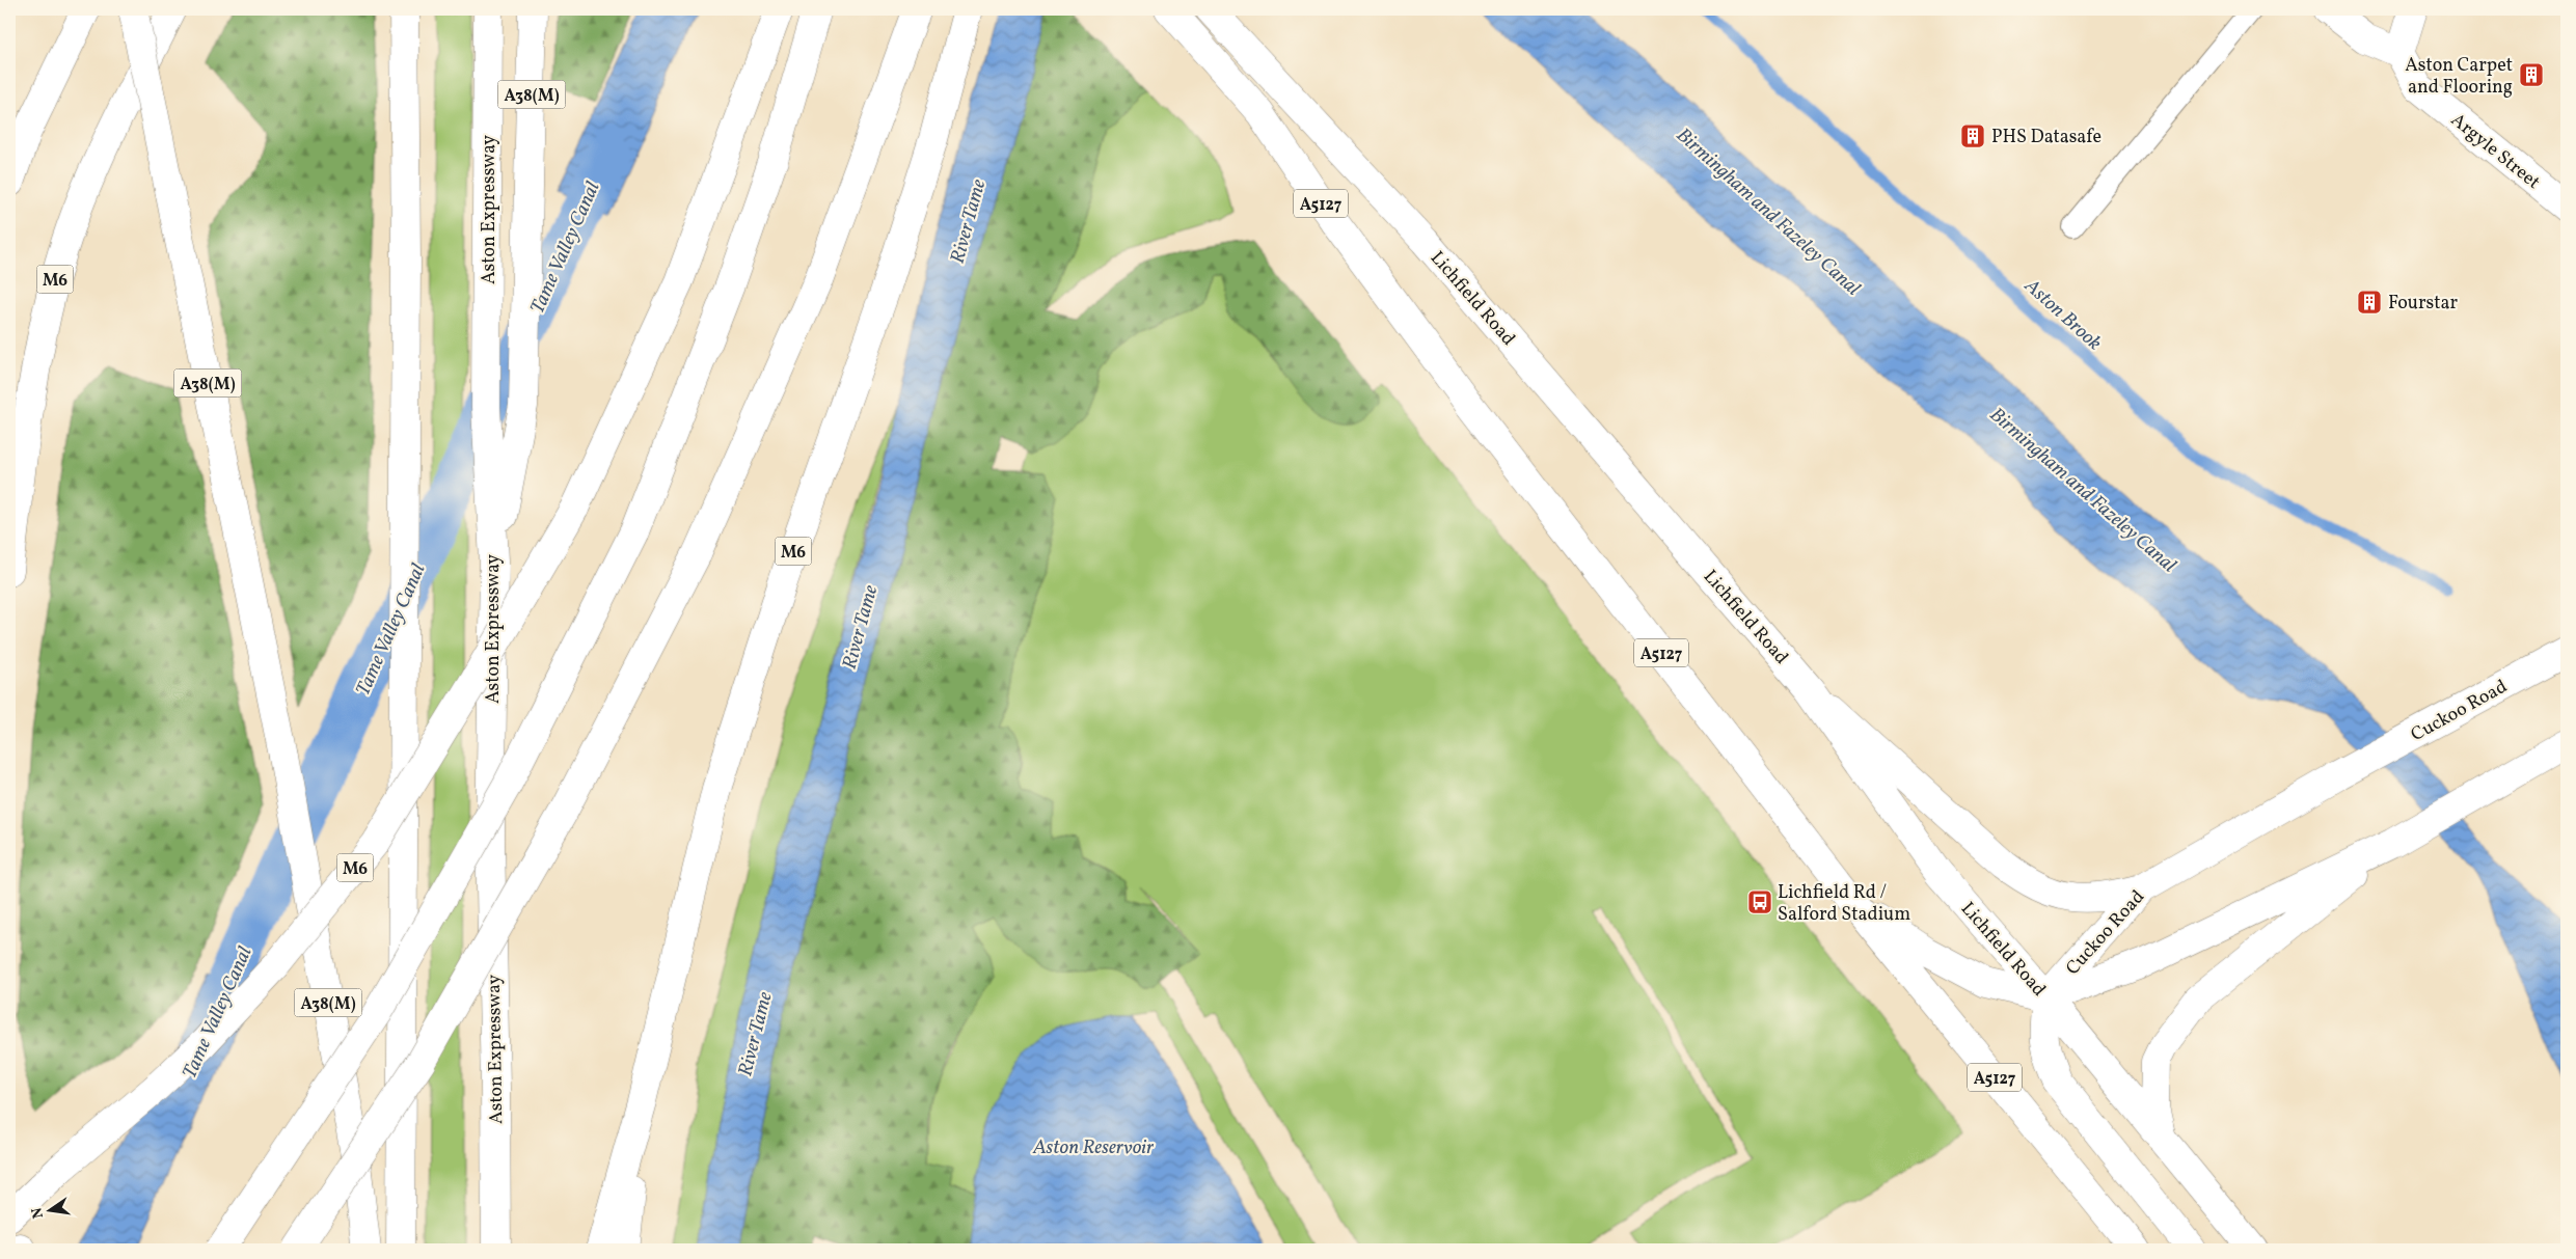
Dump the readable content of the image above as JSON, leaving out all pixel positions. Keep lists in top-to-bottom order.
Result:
{
  "streets": {
    "main road": [
      "A38(M)",
      "Argyle Street",
      "A5127",
      "Aston Expressway",
      "M6",
      "Lichfield Road",
      "Cuckoo Road"
    ]
  },
  "crossings": [
    ["A38(M)", "Aston Expressway"],
    ["Lichfield Road", "Cuckoo Road"]
  ],
  "water": [
    "Birmingham and Fazeley Canal",
    "River Tame",
    "Tame Valley Canal",
    "Aston Brook",
    "Aston Reservoir"
  ],
  "places": {
    "building": ["Aston Carpet and Flooring", "PHS Datasafe", "Fourstar"],
    "bus stop": ["Lichfield Rd / Salford Stadium"]
  },
  "north": "left"
}
